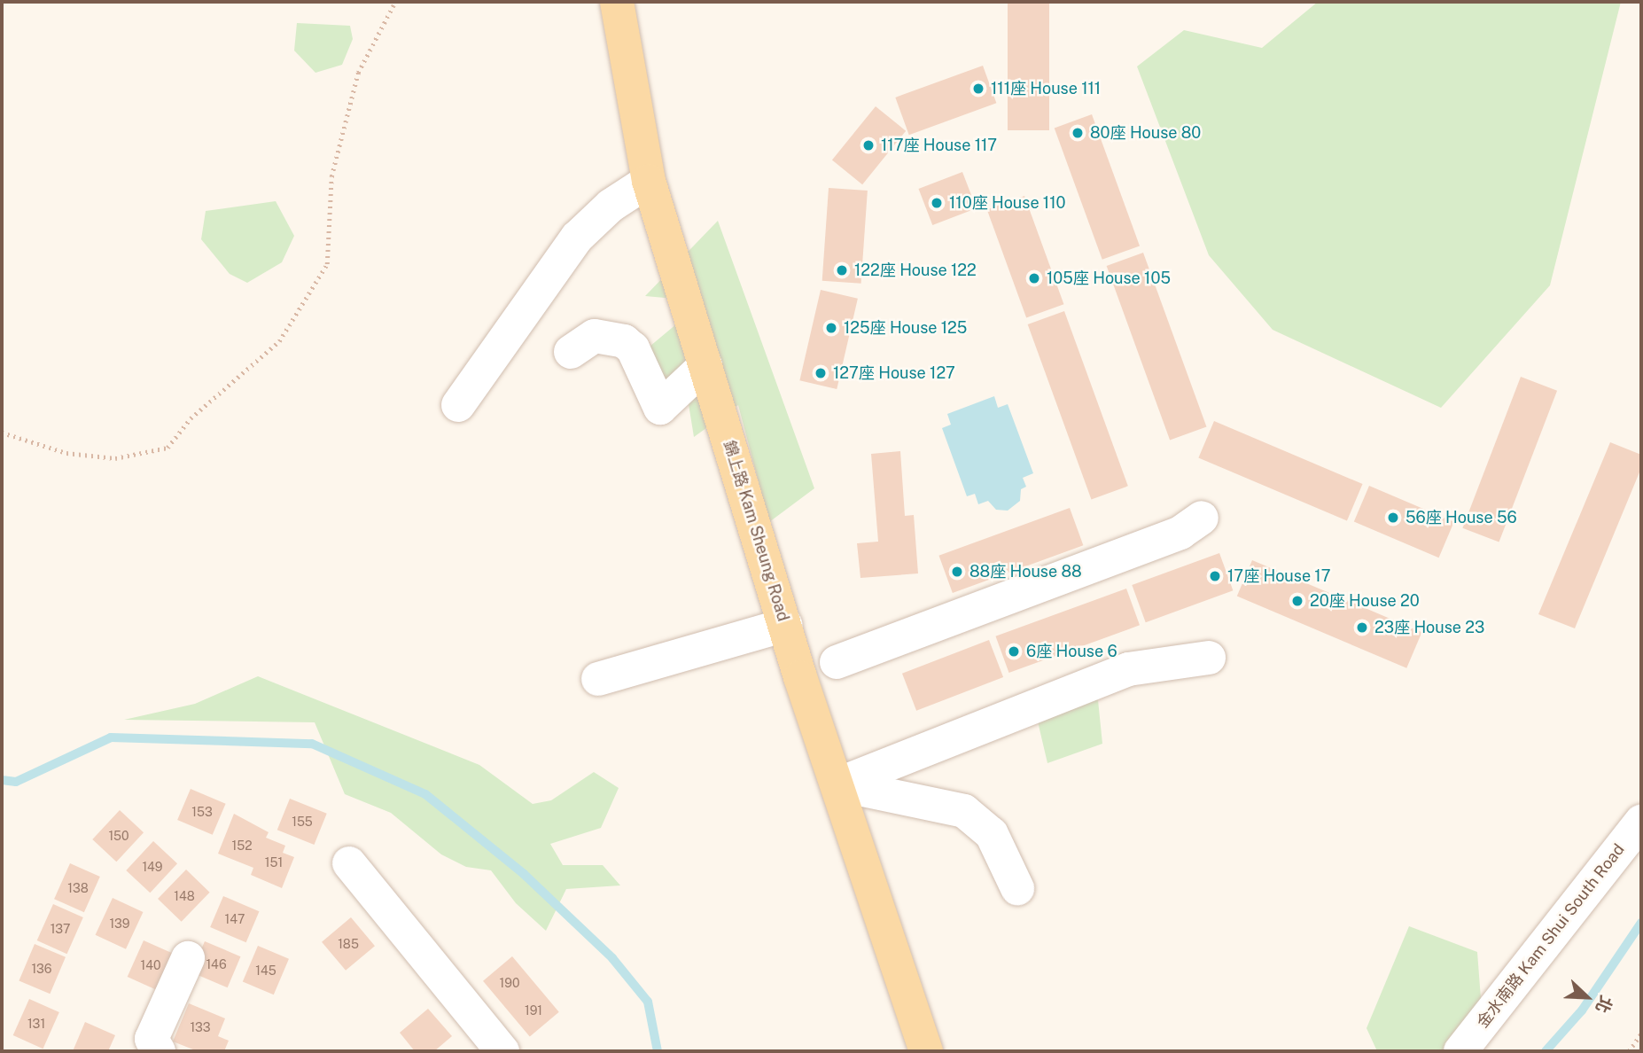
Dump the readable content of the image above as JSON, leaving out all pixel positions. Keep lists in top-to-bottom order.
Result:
{
  "streets": {
    "main road": ["錦上路 Kam Sheung Road"],
    "street": ["金水南路 Kam Shui South Road"]
  },
  "places": [
    "111座 House 111",
    "80座 House 80",
    "117座 House 117",
    "110座 House 110",
    "122座 House 122",
    "105座 House 105",
    "125座 House 125",
    "127座 House 127",
    "56座 House 56",
    "88座 House 88",
    "17座 House 17",
    "20座 House 20",
    "23座 House 23",
    "6座 House 6"
  ],
  "house_numbers": [
    "153",
    "155",
    "150",
    "152",
    "151",
    "149",
    "138",
    "148",
    "147",
    "139",
    "137",
    "185",
    "146",
    "140",
    "136",
    "145",
    "190",
    "191",
    "131",
    "133"
  ],
  "north": "bottom right"
}
